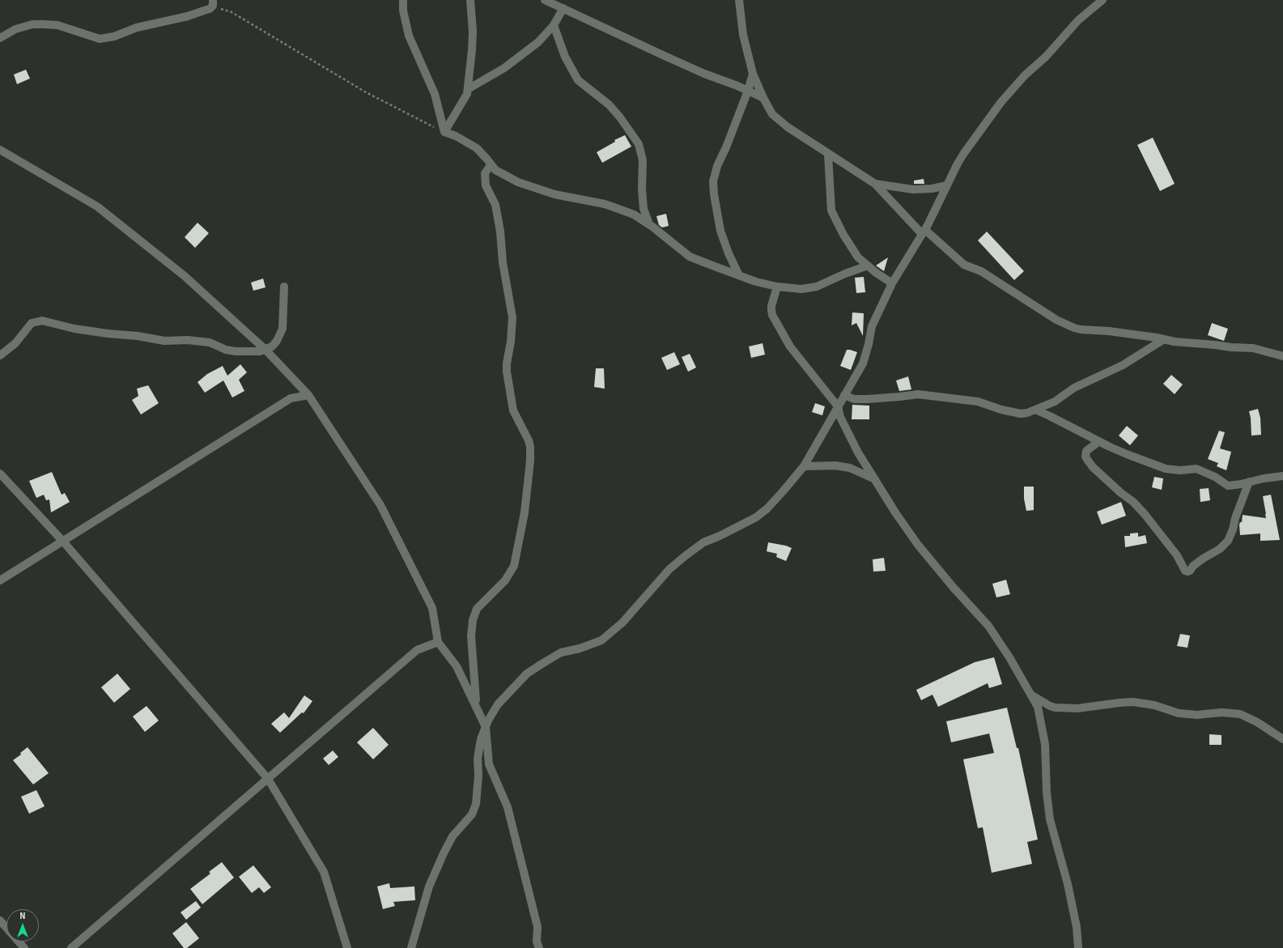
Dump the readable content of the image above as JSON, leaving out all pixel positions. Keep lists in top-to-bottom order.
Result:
{
  "north": "top"
}
